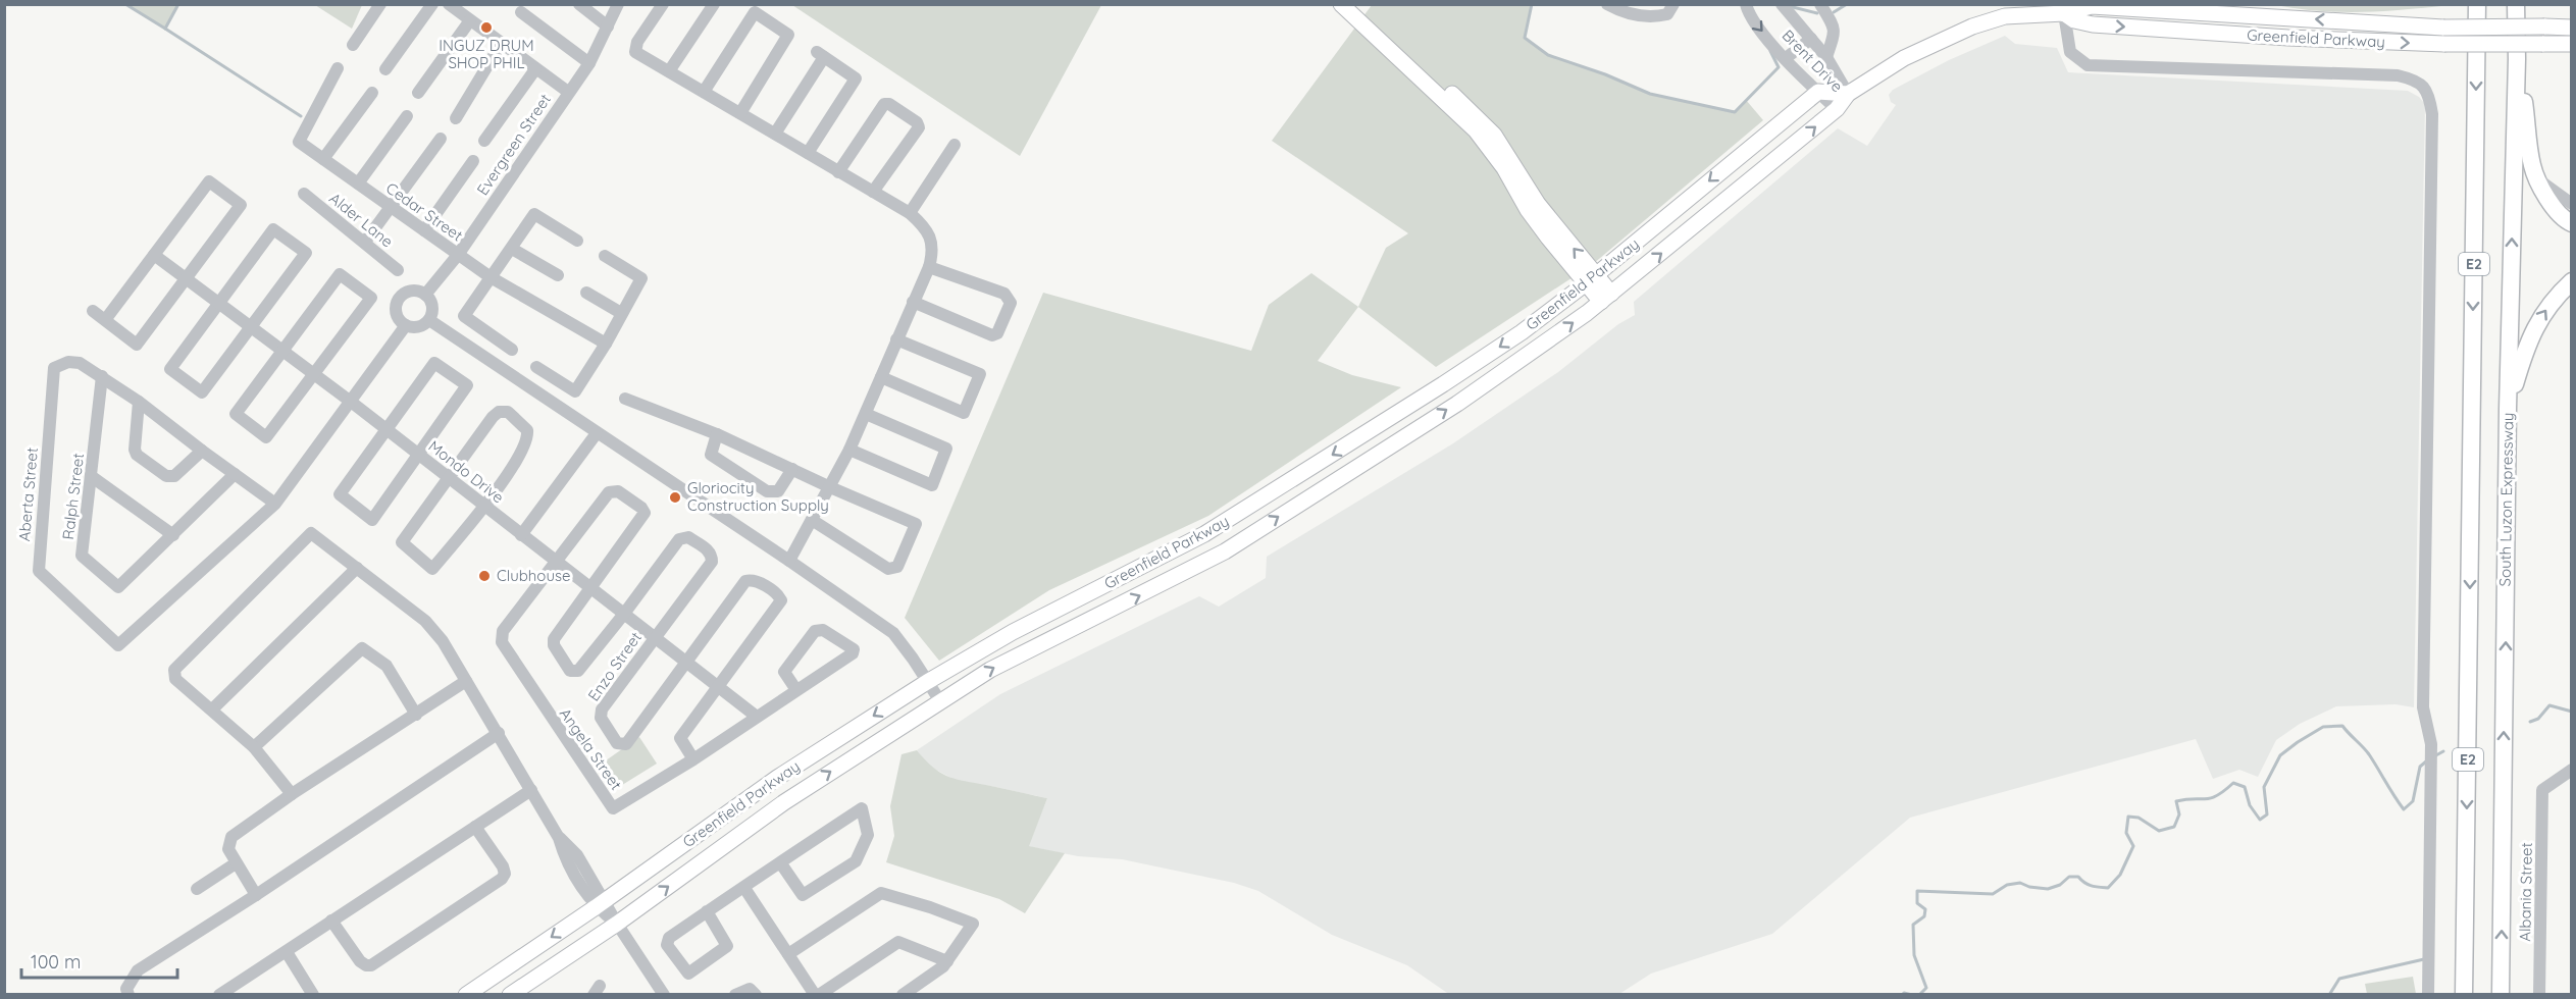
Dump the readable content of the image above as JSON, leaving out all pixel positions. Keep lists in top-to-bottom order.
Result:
{
  "streets": {
    "highway": ["E2", "South Luzon Expressway"],
    "main road": ["Greenfield Parkway"],
    "street": [
      "Brent Drive",
      "Evergreen Street",
      "Cedar Street",
      "Alder Lane",
      "Mondo Drive",
      "Aberta Street",
      "Ralph Street",
      "Enzo Street",
      "Angela Street",
      "Albania Street"
    ]
  },
  "crossings": [
    ["Greenfield Parkway", "Brent Drive"],
    ["Evergreen Street", "Cedar Street"],
    ["Evergreen Street", "Aberta Street"],
    ["Mondo Drive", "Aberta Street"],
    ["Mondo Drive", "Enzo Street"],
    ["Mondo Drive", "Angela Street"],
    ["Aberta Street", "Ralph Street"]
  ],
  "places": ["INGUZ DRUM SHOP PHIL", "Gloriocity Construction Supply", "Clubhouse"],
  "scale_bar": "100 m"
}
